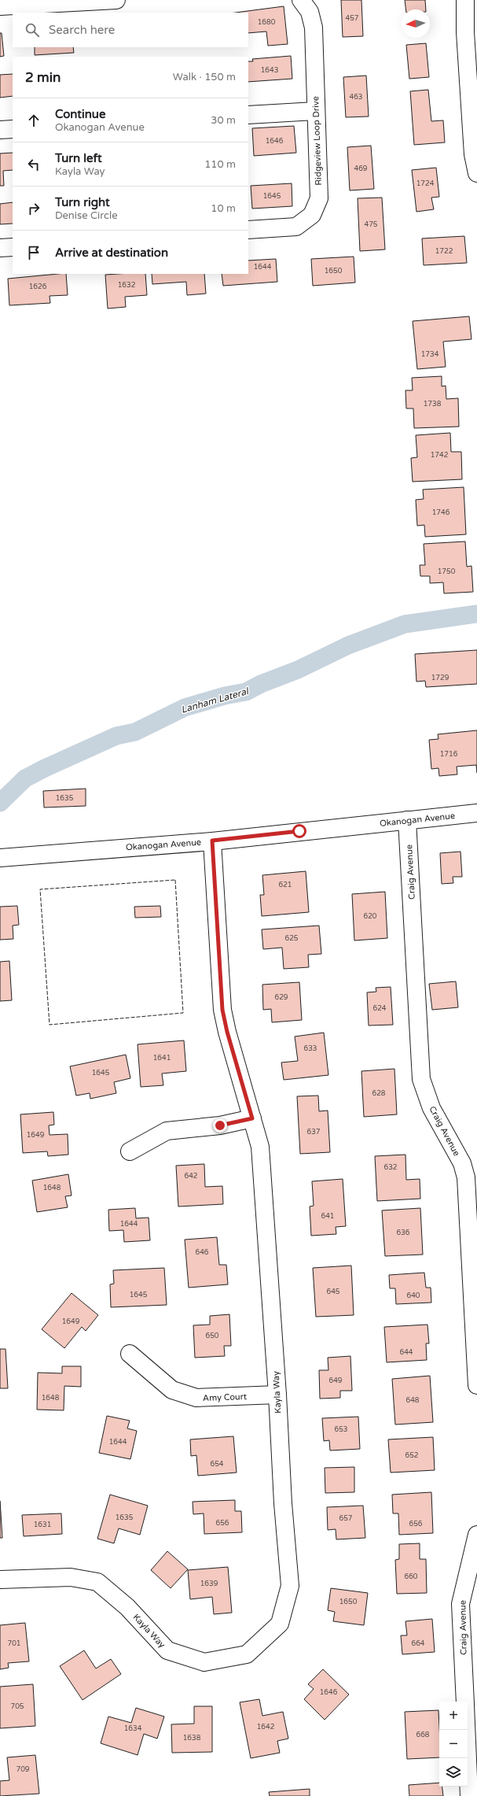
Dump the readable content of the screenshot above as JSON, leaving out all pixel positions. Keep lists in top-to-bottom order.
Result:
{
  "streets": {
    "street": [
      "Ridgeview Loop Drive",
      "Okanogan Avenue",
      "Craig Avenue",
      "Kayla Way",
      "Amy Court"
    ]
  },
  "crossings": [
    ["Okanogan Avenue", "Craig Avenue"],
    ["Okanogan Avenue", "Kayla Way"],
    ["Kayla Way", "Amy Court"]
  ],
  "water": ["Lanham Lateral"],
  "house_numbers": [
    "457",
    "1680",
    "1643",
    "463",
    "1646",
    "469",
    "1724",
    "1645",
    "475",
    "1722",
    "1644",
    "1650",
    "1632",
    "1626",
    "1734",
    "1738",
    "1742",
    "1746",
    "1750",
    "1729",
    "1716",
    "1635",
    "621",
    "620",
    "625",
    "629",
    "624",
    "633",
    "1641",
    "1645",
    "628",
    "637",
    "1649",
    "632",
    "642",
    "1648",
    "641",
    "1644",
    "636",
    "646",
    "645",
    "1645",
    "640",
    "1649",
    "650",
    "644",
    "649",
    "1648",
    "648",
    "653",
    "1644",
    "652",
    "654",
    "1635",
    "657",
    "656",
    "656",
    "1631",
    "660",
    "1639",
    "1650",
    "701",
    "664",
    "1646",
    "705",
    "1642",
    "1634",
    "668",
    "1638",
    "709"
  ],
  "north": "left",
  "page": {
    "search": "Search here",
    "heading": ["2 min", "Walk · 150 m"],
    "list": [
      ["Continue", "Okanogan Avenue", "30 m"],
      ["Turn left", "Kayla Way", "110 m"],
      ["Turn right", "Denise Circle", "10 m"],
      "Arrive at destination"
    ],
    "map_buttons": ["+", "−"]
  }
}
